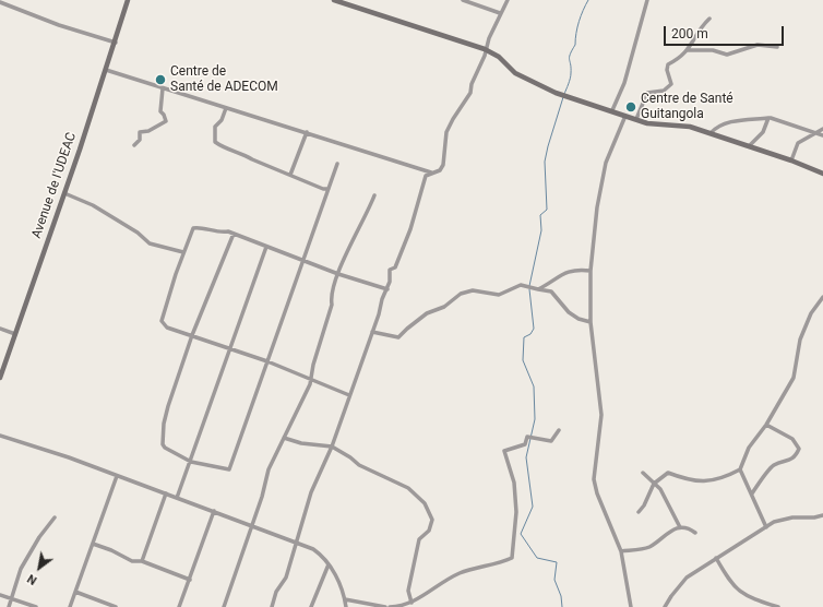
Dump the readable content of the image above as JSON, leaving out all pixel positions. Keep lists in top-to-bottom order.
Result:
{
  "streets": {
    "street": ["Avenue de I'UDEAC"]
  },
  "places": ["Centre de Santé de ADECOM", "Centre de Santé Guitangola"],
  "scale_bar": "200 m",
  "north": "bottom left"
}
